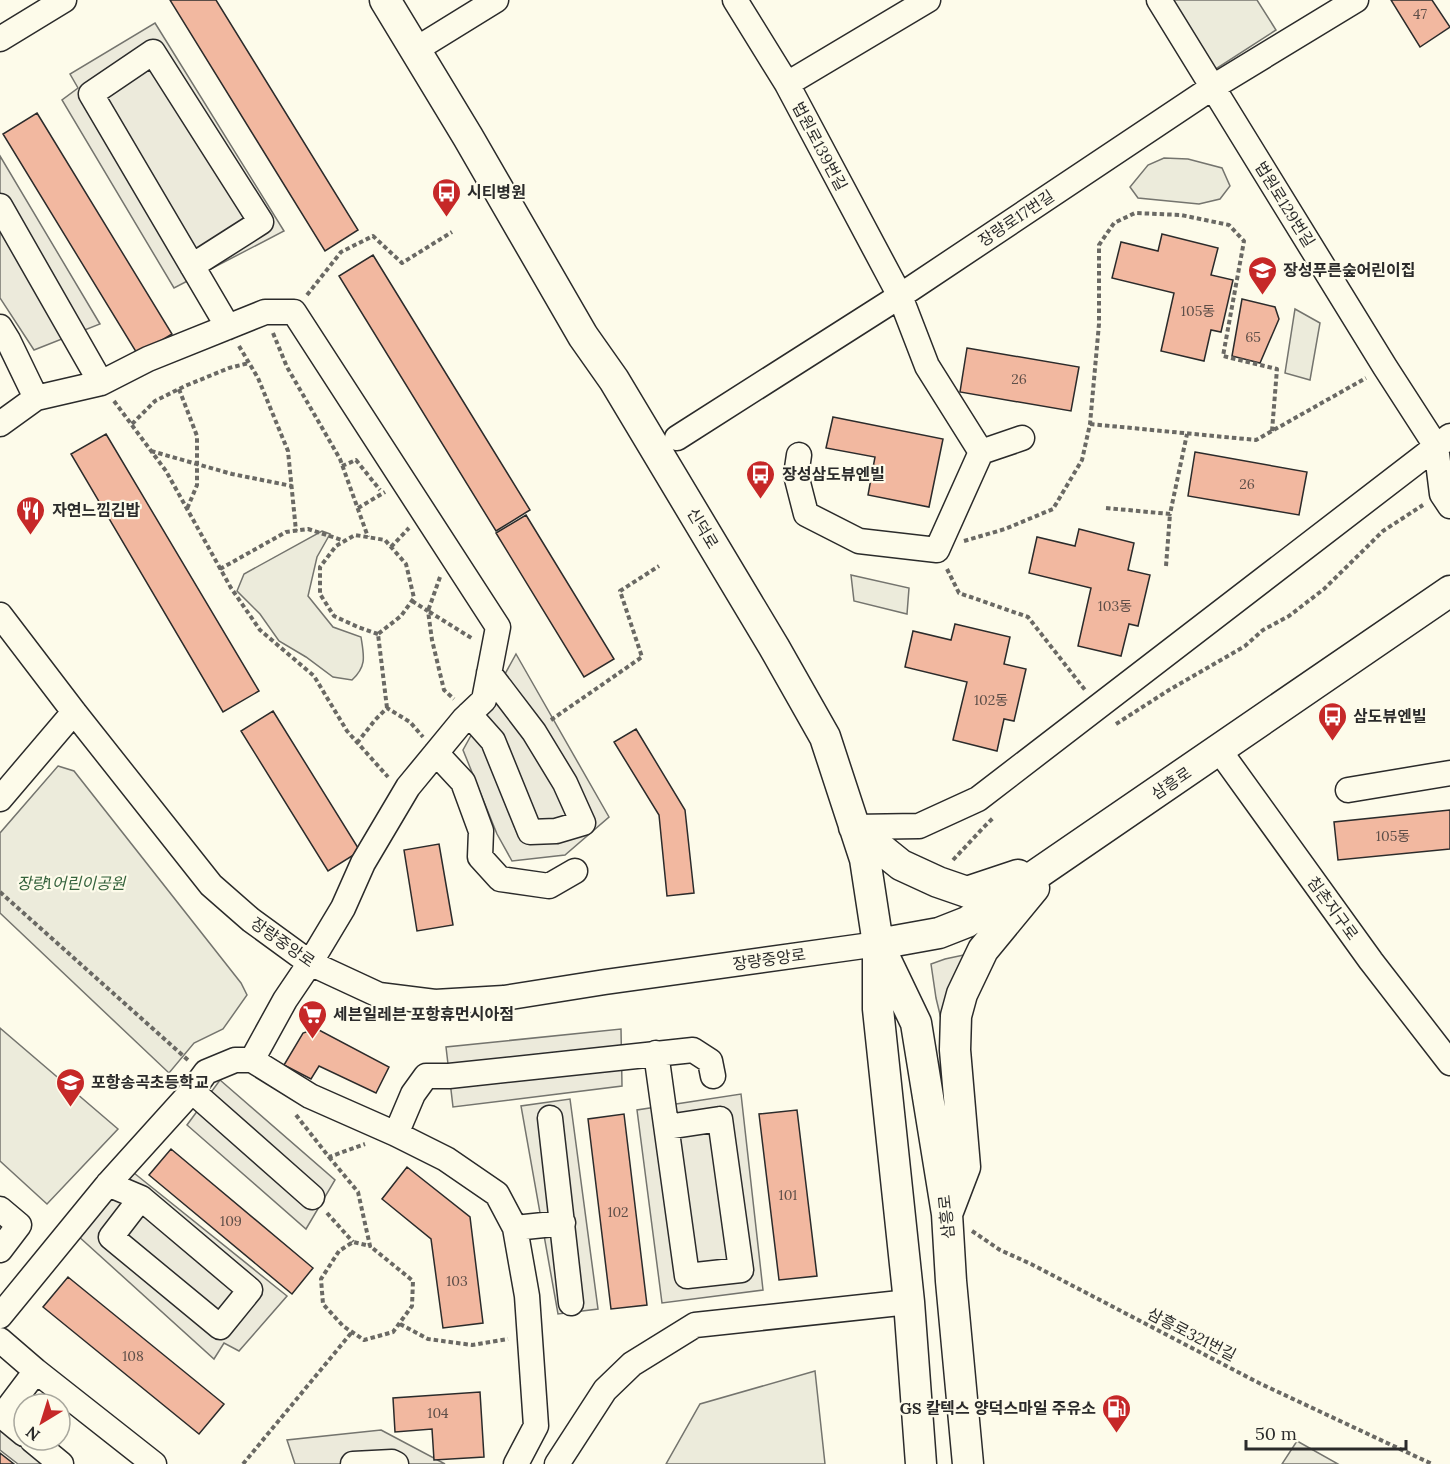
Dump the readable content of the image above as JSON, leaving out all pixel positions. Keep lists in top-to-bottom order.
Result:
{
  "streets": {
    "main road": ["신덕로", "삼흥로"],
    "street": [
      "법원로139번길",
      "법원로129번길",
      "장량로17번길",
      "침촌지구로",
      "장량중앙로"
    ],
    "path": ["삼흥로321번길"]
  },
  "crossings": [
    ["법원로139번길", "장량로17번길"],
    ["법원로129번길", "장량로17번길"],
    ["신덕로", "삼흥로"],
    ["신덕로", "장량중앙로"],
    ["삼흥로", "침촌지구로"],
    ["삼흥로", "장량중앙로"],
    ["삼흥로", "삼흥로321번길"]
  ],
  "parks": ["장량1어린이공원"],
  "places": {
    "bus stop": ["시티병원", "장성삼도뷰엔빌", "삼도뷰엔빌"],
    "school or university": ["장성푸른숲어린이집", "포항송곡초등학교"],
    "restaurant": ["자연느낌김밥"],
    "supermarket": ["세븐일레븐 포항휴먼시아점"],
    "fuel station": ["GS 칼텍스 양덕스마일 주유소"]
  },
  "house_numbers": [
    "47",
    "105동",
    "65",
    "26",
    "26",
    "103동",
    "102동",
    "105동",
    "101",
    "102",
    "109",
    "103",
    "108",
    "104"
  ],
  "scale_bar": "50 m",
  "north": "bottom left"
}
